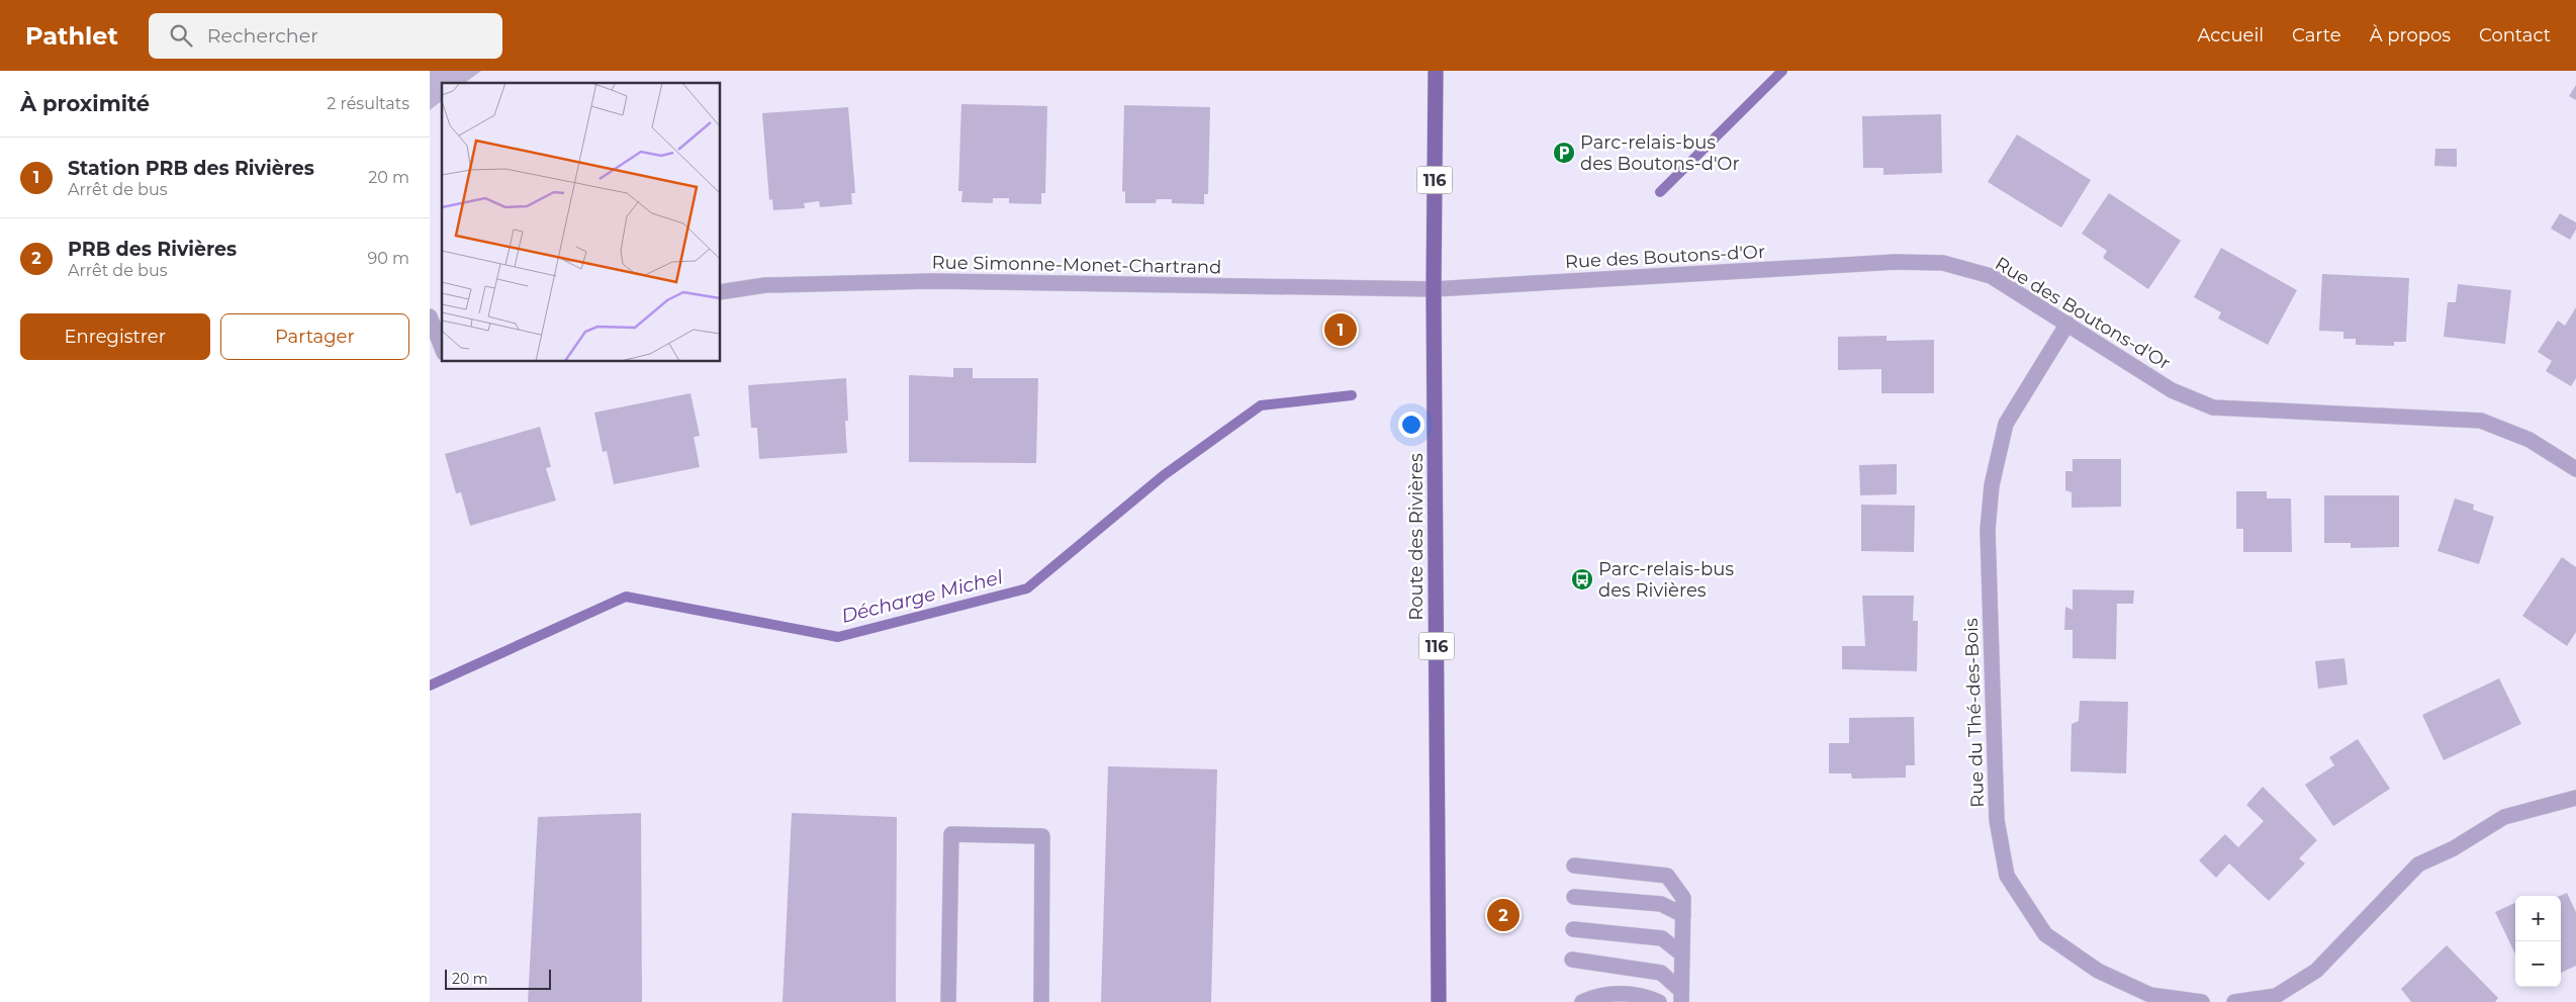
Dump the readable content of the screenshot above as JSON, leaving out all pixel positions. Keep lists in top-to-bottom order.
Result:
{
  "streets": {
    "main road": ["116", "Route des Rivières"],
    "street": ["Rue des Boutons-d'Or", "Rue Simonne-Monet-Chartrand", "Rue du Thé-des-Bois"]
  },
  "crossings": [
    ["Rue des Boutons-d'Or", "Rue Simonne-Monet-Chartrand"],
    ["Rue des Boutons-d'Or", "Route des Rivières"],
    ["Rue des Boutons-d'Or", "Rue du Thé-des-Bois"],
    ["Rue Simonne-Monet-Chartrand", "Route des Rivières"]
  ],
  "water": ["Décharge Michel"],
  "places": {
    "parking": ["Parc-relais-bus des Boutons-d'Or"],
    "bus stop": ["Parc-relais-bus des Rivières"]
  },
  "scale_bar": "20 m",
  "page": {
    "header": "Pathlet",
    "search": "Rechercher",
    "nav": [
      "Accueil",
      "Carte",
      "À propos",
      "Contact"
    ],
    "heading": ["À proximité", "2 résultats"],
    "list": [
      {
        "mark": "1",
        "name": "Station PRB des Rivières",
        "note": "Arrêt de bus",
        "value": "20 m"
      },
      {
        "mark": "2",
        "name": "PRB des Rivières",
        "note": "Arrêt de bus",
        "value": "90 m"
      }
    ],
    "buttons": ["Enregistrer", "Partager"],
    "pins": ["1", "2"],
    "map_buttons": ["+", "−"],
    "scale": "20 m"
  }
}
